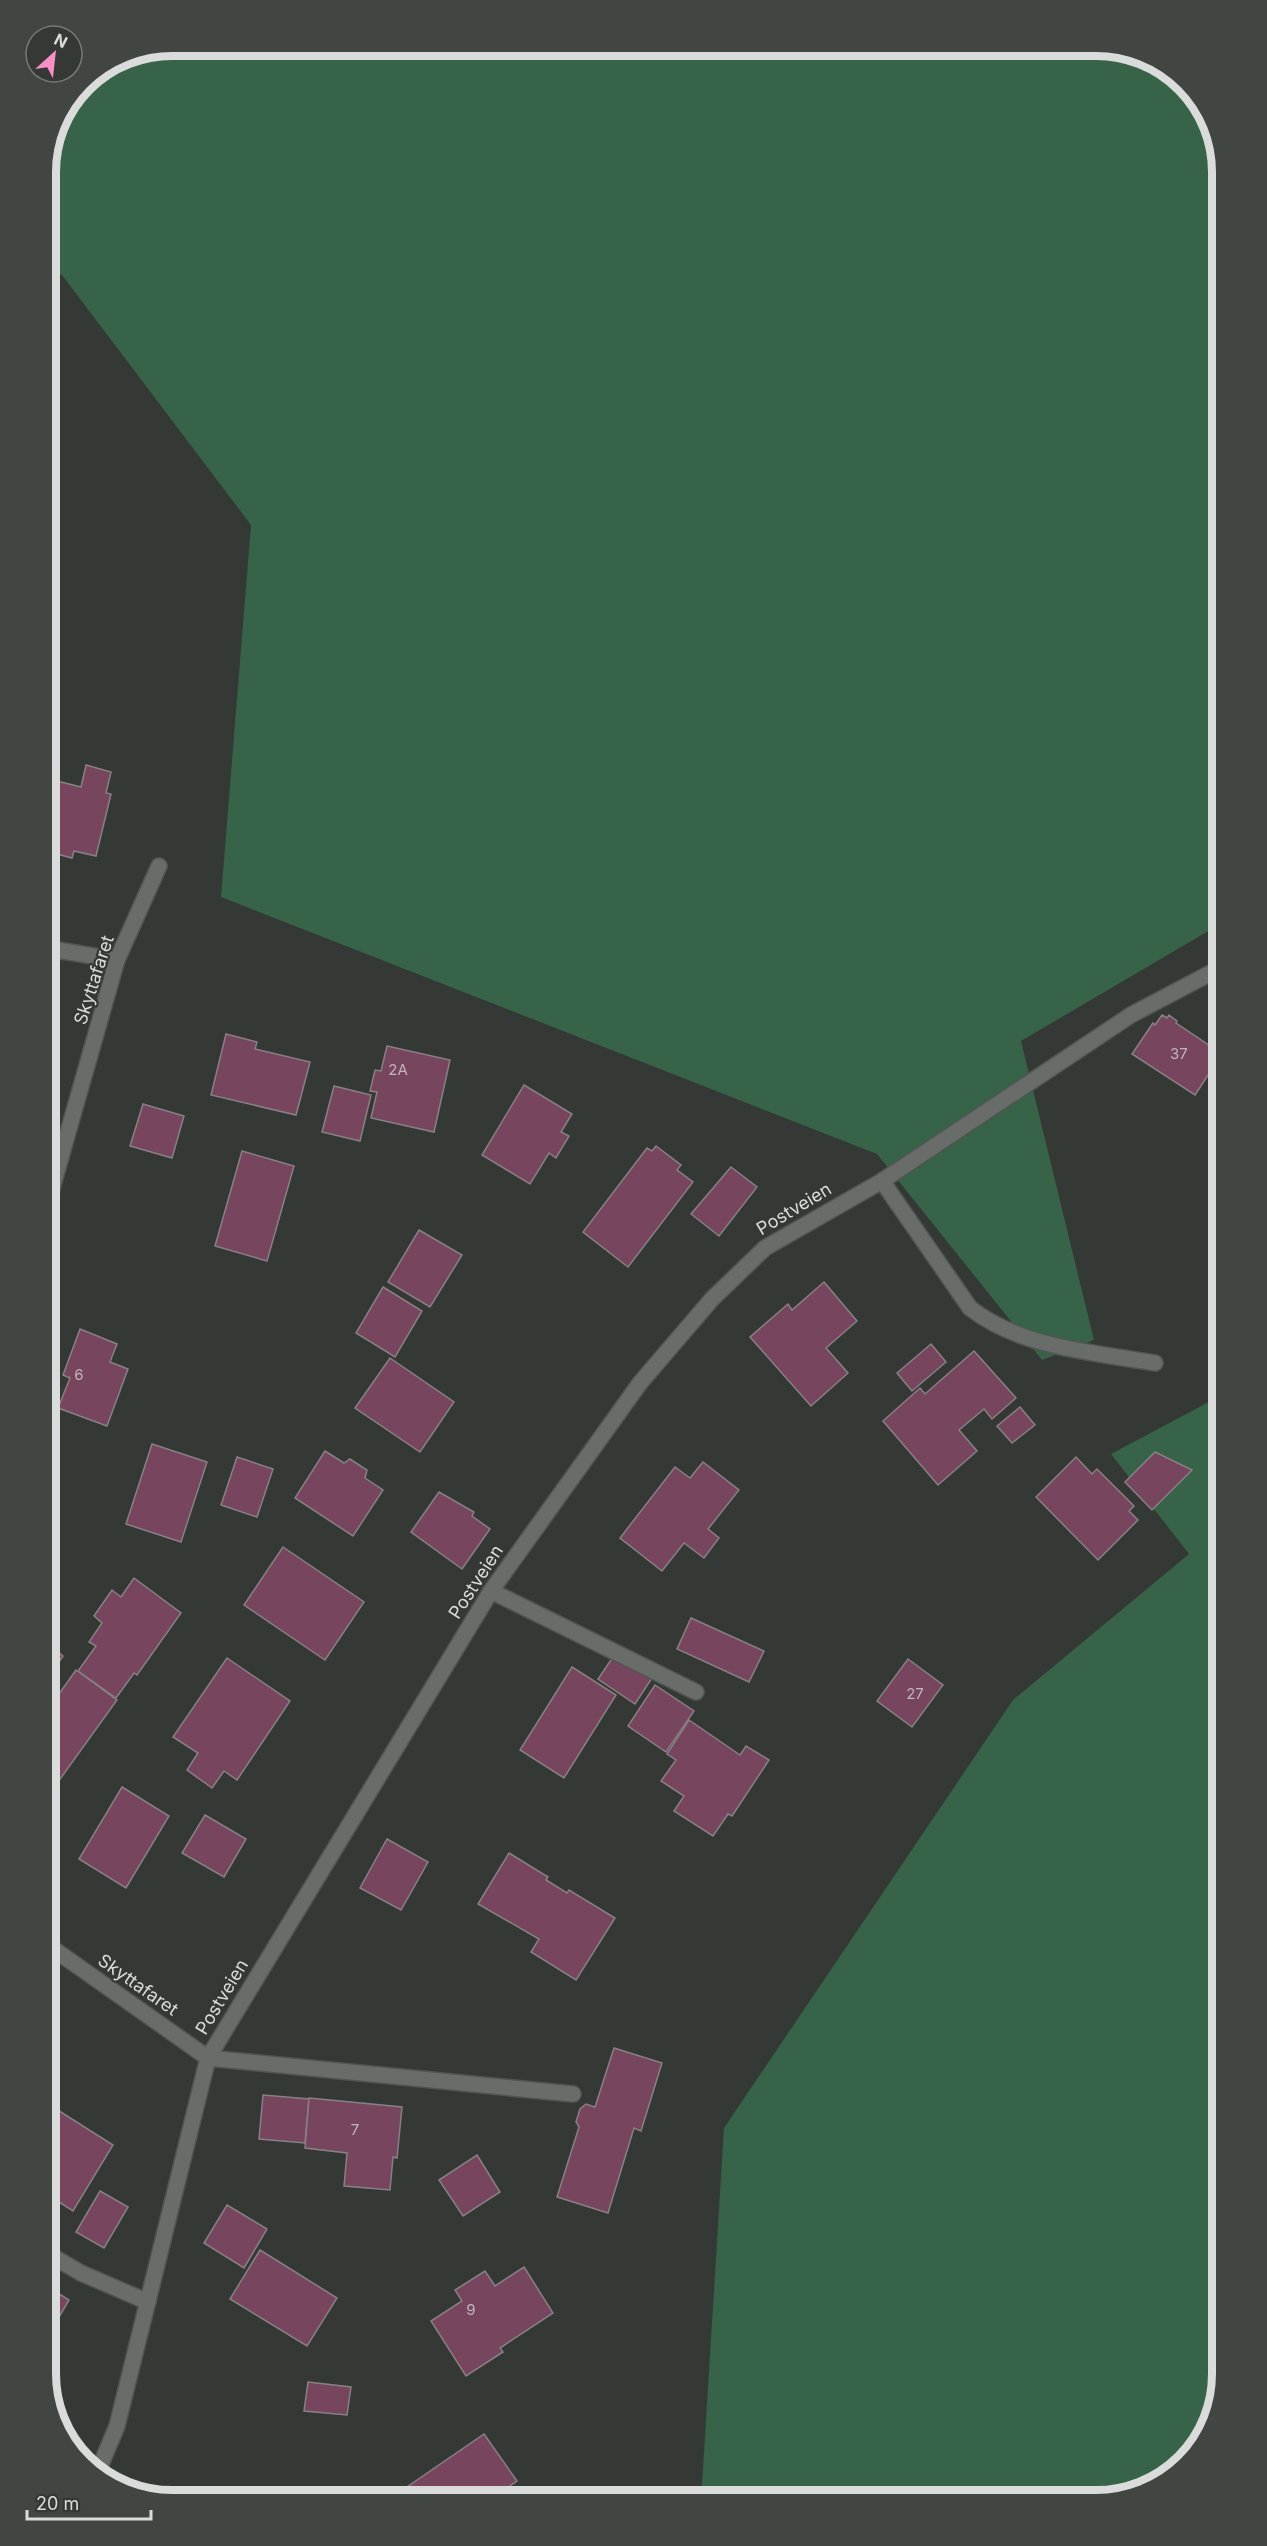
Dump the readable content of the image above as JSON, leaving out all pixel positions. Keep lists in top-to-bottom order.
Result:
{
  "streets": {
    "street": ["Skyttafaret", "Postveien"]
  },
  "crossings": [
    ["Skyttafaret", "Postveien"]
  ],
  "house_numbers": [
    "37",
    "2A",
    "6",
    "27",
    "7",
    "9"
  ],
  "scale_bar": "20 m",
  "north": "top right"
}
